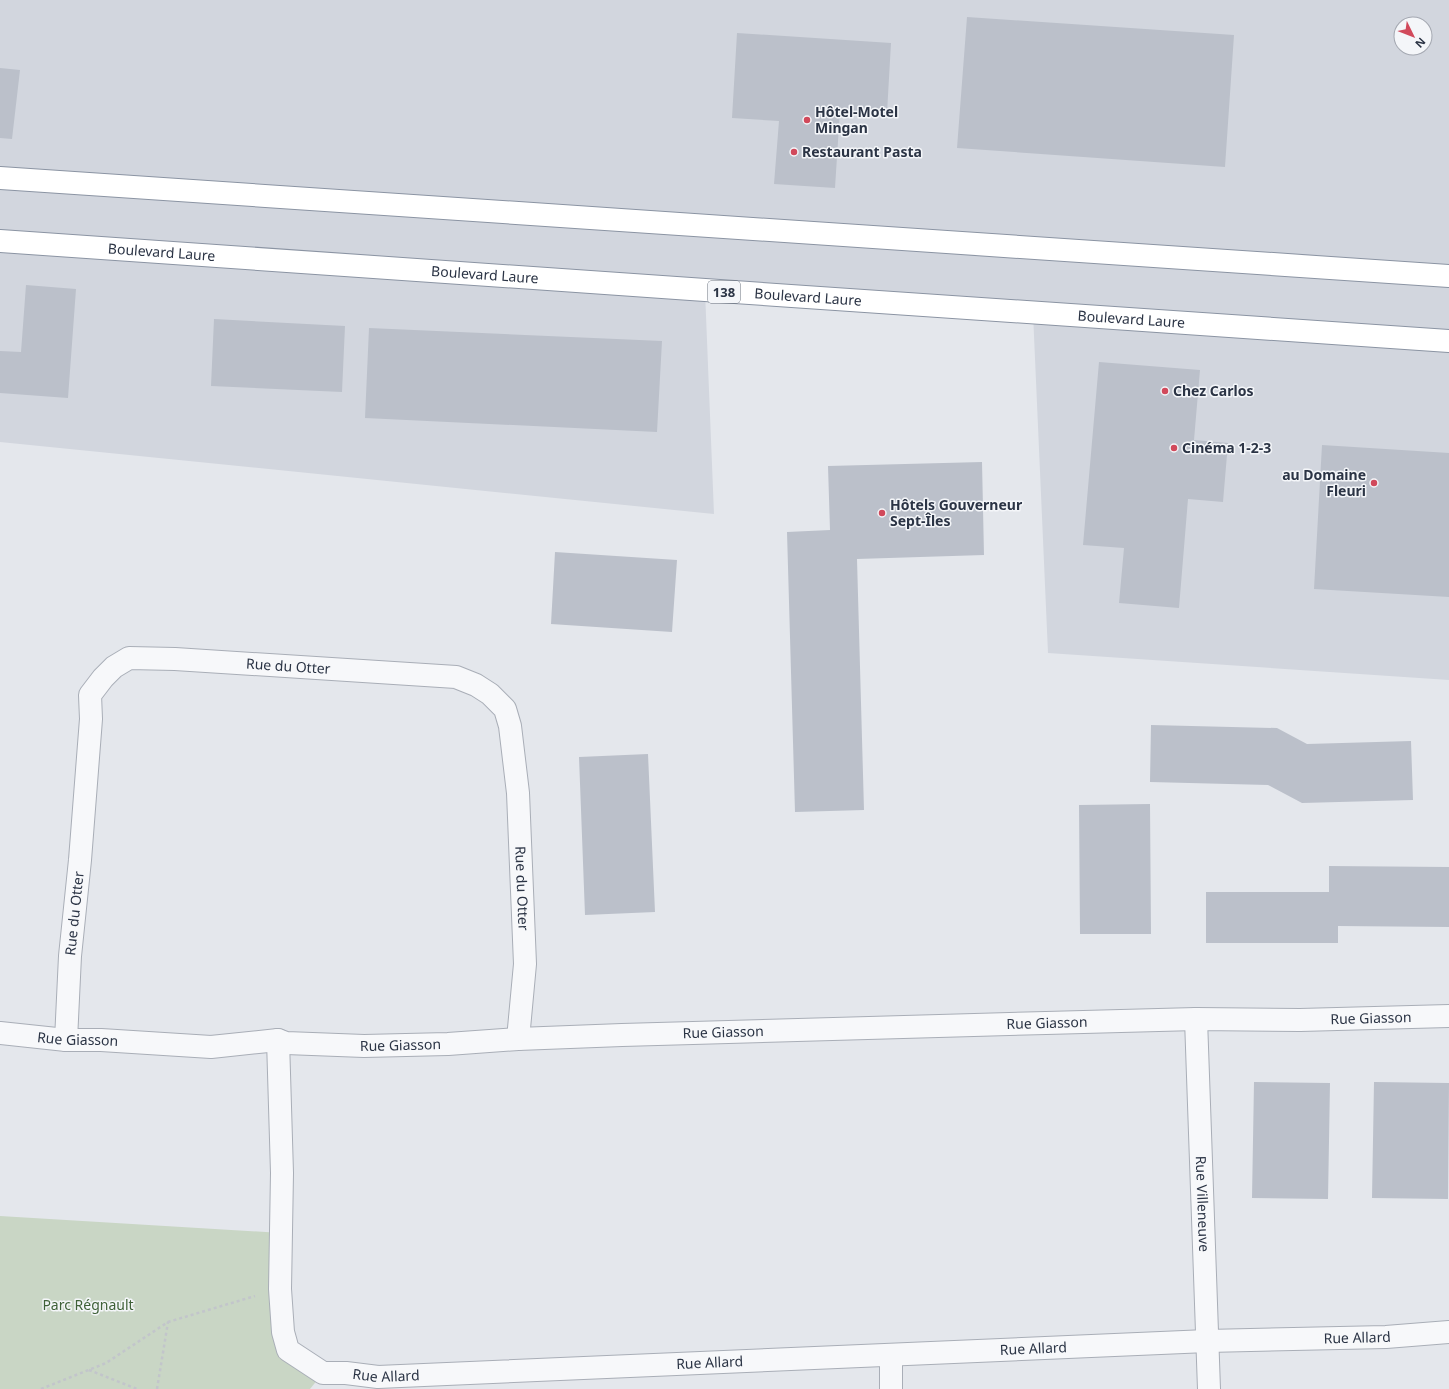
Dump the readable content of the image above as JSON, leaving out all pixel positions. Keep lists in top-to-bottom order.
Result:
{
  "streets": {
    "highway": ["Boulevard Laure", "138"],
    "street": [
      "Rue du Otter",
      "Rue Giasson",
      "Rue Villeneuve",
      "Rue Allard"
    ]
  },
  "crossings": [
    ["Rue du Otter", "Rue Giasson"],
    ["Rue Giasson", "Rue Villeneuve"],
    ["Rue Giasson", "Rue Allard"],
    ["Rue Villeneuve", "Rue Allard"]
  ],
  "parks": ["Parc Régnault"],
  "places": [
    "Hôtel-Motel Mingan",
    "Restaurant Pasta",
    "Chez Carlos",
    "Cinéma 1-2-3",
    "au Domaine Fleuri",
    "Hôtels Gouverneur Sept-Îles"
  ],
  "north": "bottom right"
}
